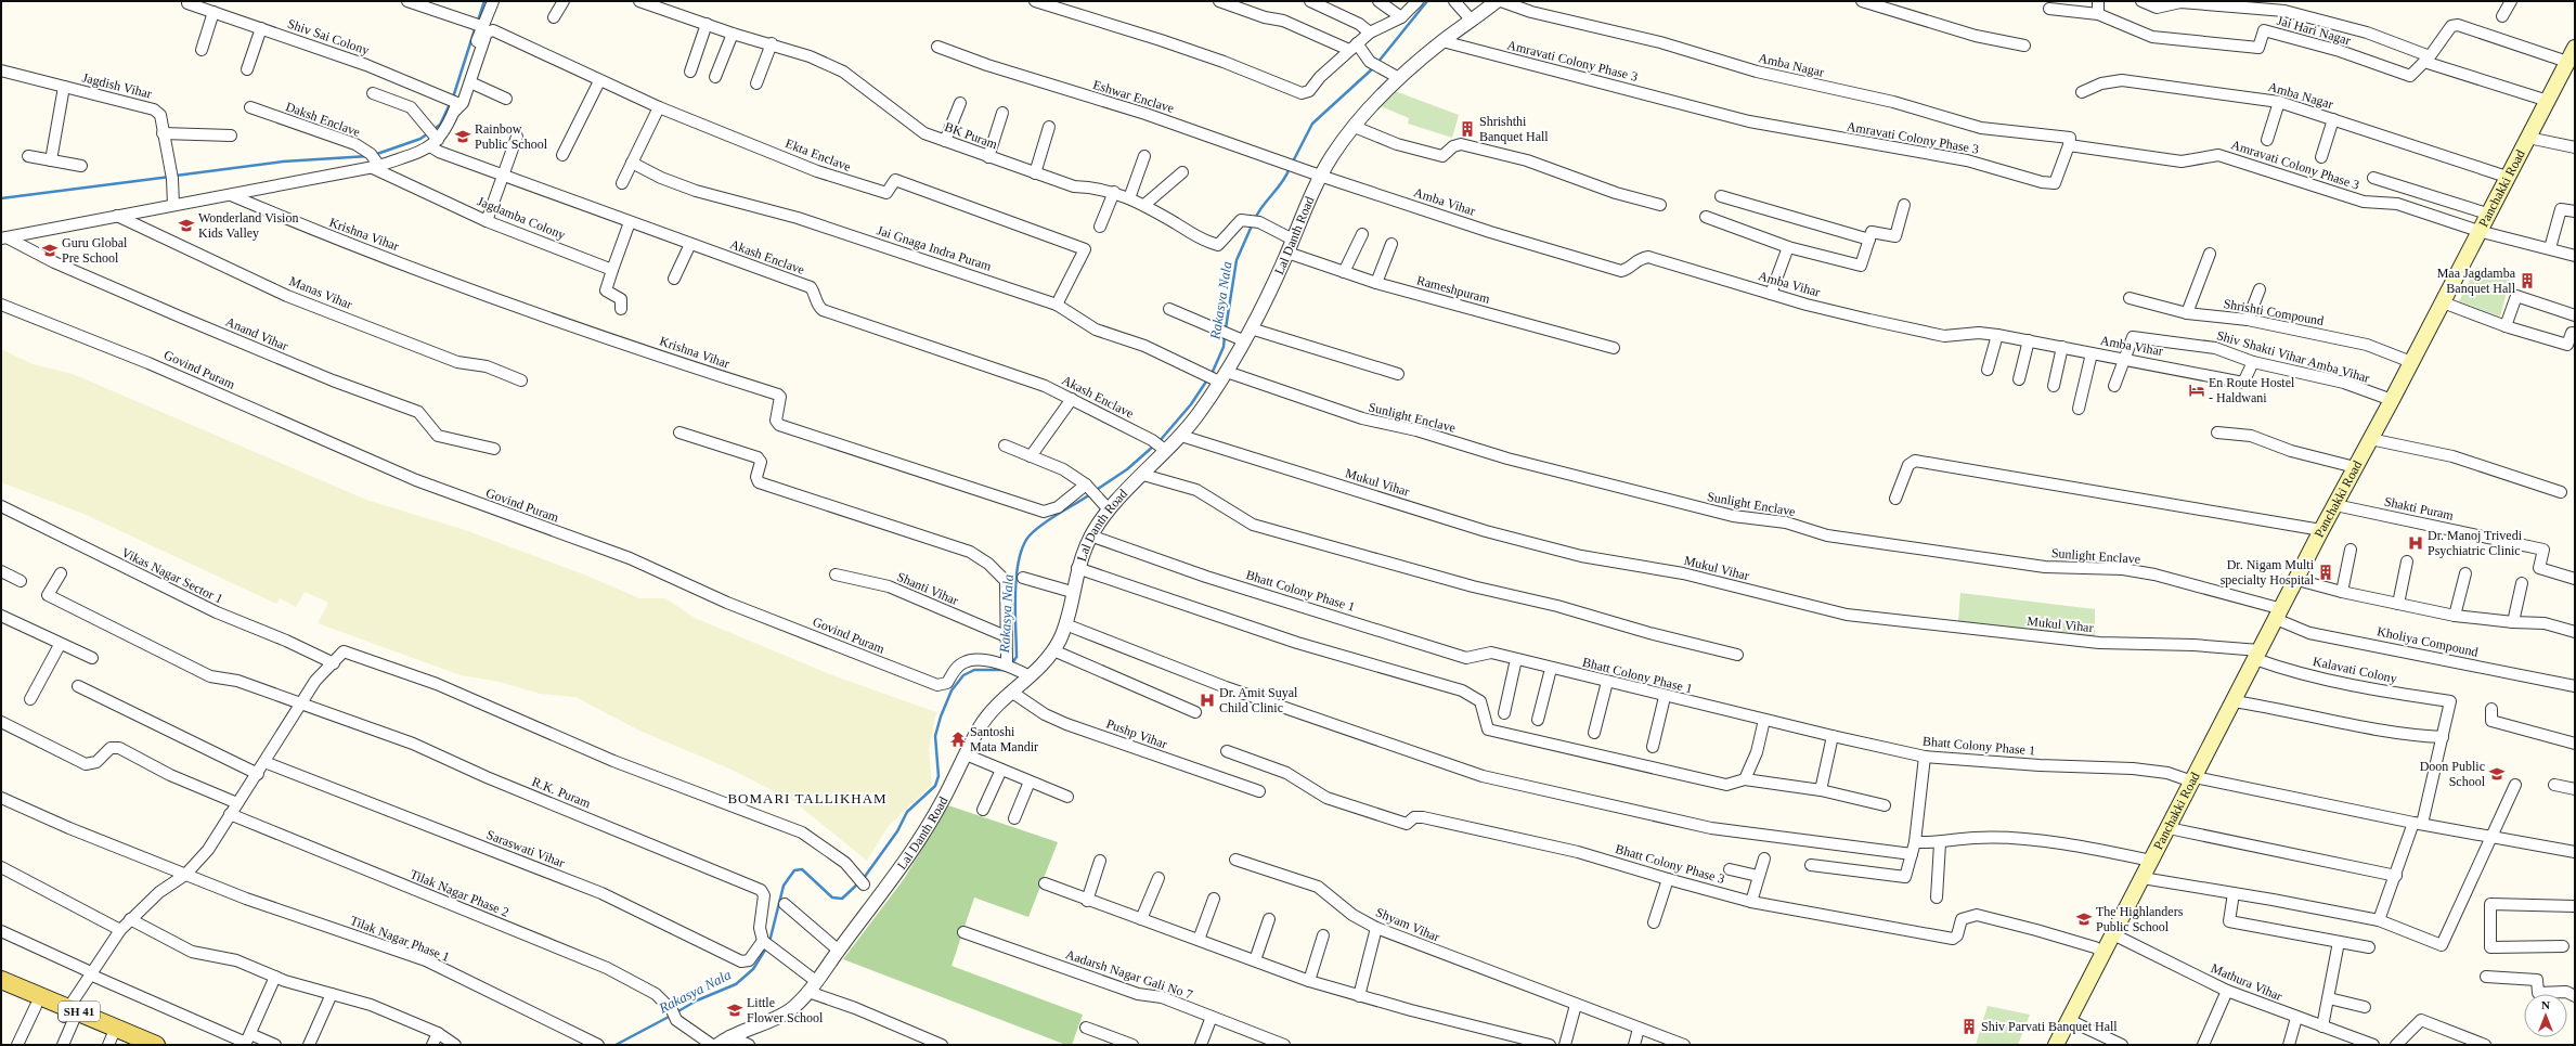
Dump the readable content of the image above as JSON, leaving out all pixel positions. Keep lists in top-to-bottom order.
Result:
{
  "streets": {
    "main road": ["Panchakki Road", "SH 41"],
    "street": [
      "Jai Hari Nagar",
      "Shiv Sai Colony",
      "Amravati Colony Phase 3",
      "Amba Nagar",
      "Jagdish Vihar",
      "Eshwar Enclave",
      "Daksh Enclave",
      "BK Puram",
      "Ekta Enclave",
      "Amba Vihar",
      "Jagdamba Colony",
      "Krishna Vihar",
      "Lal Danth Road",
      "Jai Gnaga Indra Puram",
      "Akash Enclave",
      "Rameshpuram",
      "Manas Vihar",
      "Shrishti Compound",
      "Anand Vihar",
      "Shiv Shakti Vihar Amba Vihar",
      "Govind Puram",
      "Sunlight Enclave",
      "Mukul Vihar",
      "Shakti Puram",
      "Vikas Nagar Sector 1",
      "Shanti Vihar",
      "Bhatt Colony Phase 1",
      "Kholiya Compound",
      "Kalavati Colony",
      "Pushp Vihar",
      "R.K. Puram",
      "Saraswati Vihar",
      "Bhatt Colony Phase 3",
      "Tilak Nagar Phase 2",
      "Shyam Vihar",
      "Tilak Nagar Phase 1",
      "Aadarsh Nagar Gali No 7",
      "Mathura Vihar"
    ]
  },
  "crossings": [
    ["Amravati Colony Phase 3", "Amba Nagar"],
    ["Amravati Colony Phase 3", "Panchakki Road"],
    ["Amravati Colony Phase 3", "Lal Danth Road"],
    ["Amba Nagar", "Panchakki Road"],
    ["Eshwar Enclave", "Amba Vihar"],
    ["Eshwar Enclave", "Lal Danth Road"],
    ["Daksh Enclave", "Jagdamba Colony"],
    ["BK Puram", "Lal Danth Road"],
    ["Ekta Enclave", "Jai Gnaga Indra Puram"],
    ["Panchakki Road", "Shrishti Compound"],
    ["Panchakki Road", "Shiv Shakti Vihar Amba Vihar"],
    ["Panchakki Road", "Sunlight Enclave"],
    ["Panchakki Road", "Mukul Vihar"],
    ["Panchakki Road", "Shakti Puram"],
    ["Panchakki Road", "Bhatt Colony Phase 1"],
    ["Panchakki Road", "Kholiya Compound"],
    ["Panchakki Road", "Kalavati Colony"],
    ["Panchakki Road", "Bhatt Colony Phase 3"],
    ["Panchakki Road", "Mathura Vihar"],
    ["Amba Vihar", "Lal Danth Road"],
    ["Amba Vihar", "Shiv Shakti Vihar Amba Vihar"],
    ["Lal Danth Road", "Jai Gnaga Indra Puram"],
    ["Lal Danth Road", "Akash Enclave"],
    ["Lal Danth Road", "Rameshpuram"],
    ["Lal Danth Road", "Govind Puram"],
    ["Lal Danth Road", "Sunlight Enclave"],
    ["Lal Danth Road", "Mukul Vihar"],
    ["Lal Danth Road", "Bhatt Colony Phase 1"],
    ["Lal Danth Road", "Pushp Vihar"],
    ["Jai Gnaga Indra Puram", "Sunlight Enclave"],
    ["Sunlight Enclave", "Kholiya Compound"],
    ["Mukul Vihar", "Kalavati Colony"],
    ["R.K. Puram", "Saraswati Vihar"]
  ],
  "districts": ["BOMARI TALLIKHAM"],
  "water": ["Rakasya Nala"],
  "places": {
    "building": [
      "Shrishthi Banquet Hall",
      "Maa Jagdamba Banquet Hall",
      "Dr. Nigam Multi specialty Hospital",
      "Shiv Parvati Banquet Hall"
    ],
    "school or university": [
      "Rainbow Public School",
      "Wonderland Vision Kids Valley",
      "Guru Global Pre School",
      "Doon Public School",
      "The Highlanders Public School",
      "Little Flower School"
    ],
    "hotel": ["En Route Hostel - Haldwani"],
    "hospital": ["Dr. Manoj Trivedi Psychiatric Clinic", "Dr. Amit Suyal Child Clinic"],
    "temple": ["Santoshi Mata Mandir"]
  },
  "north": "top"
}
